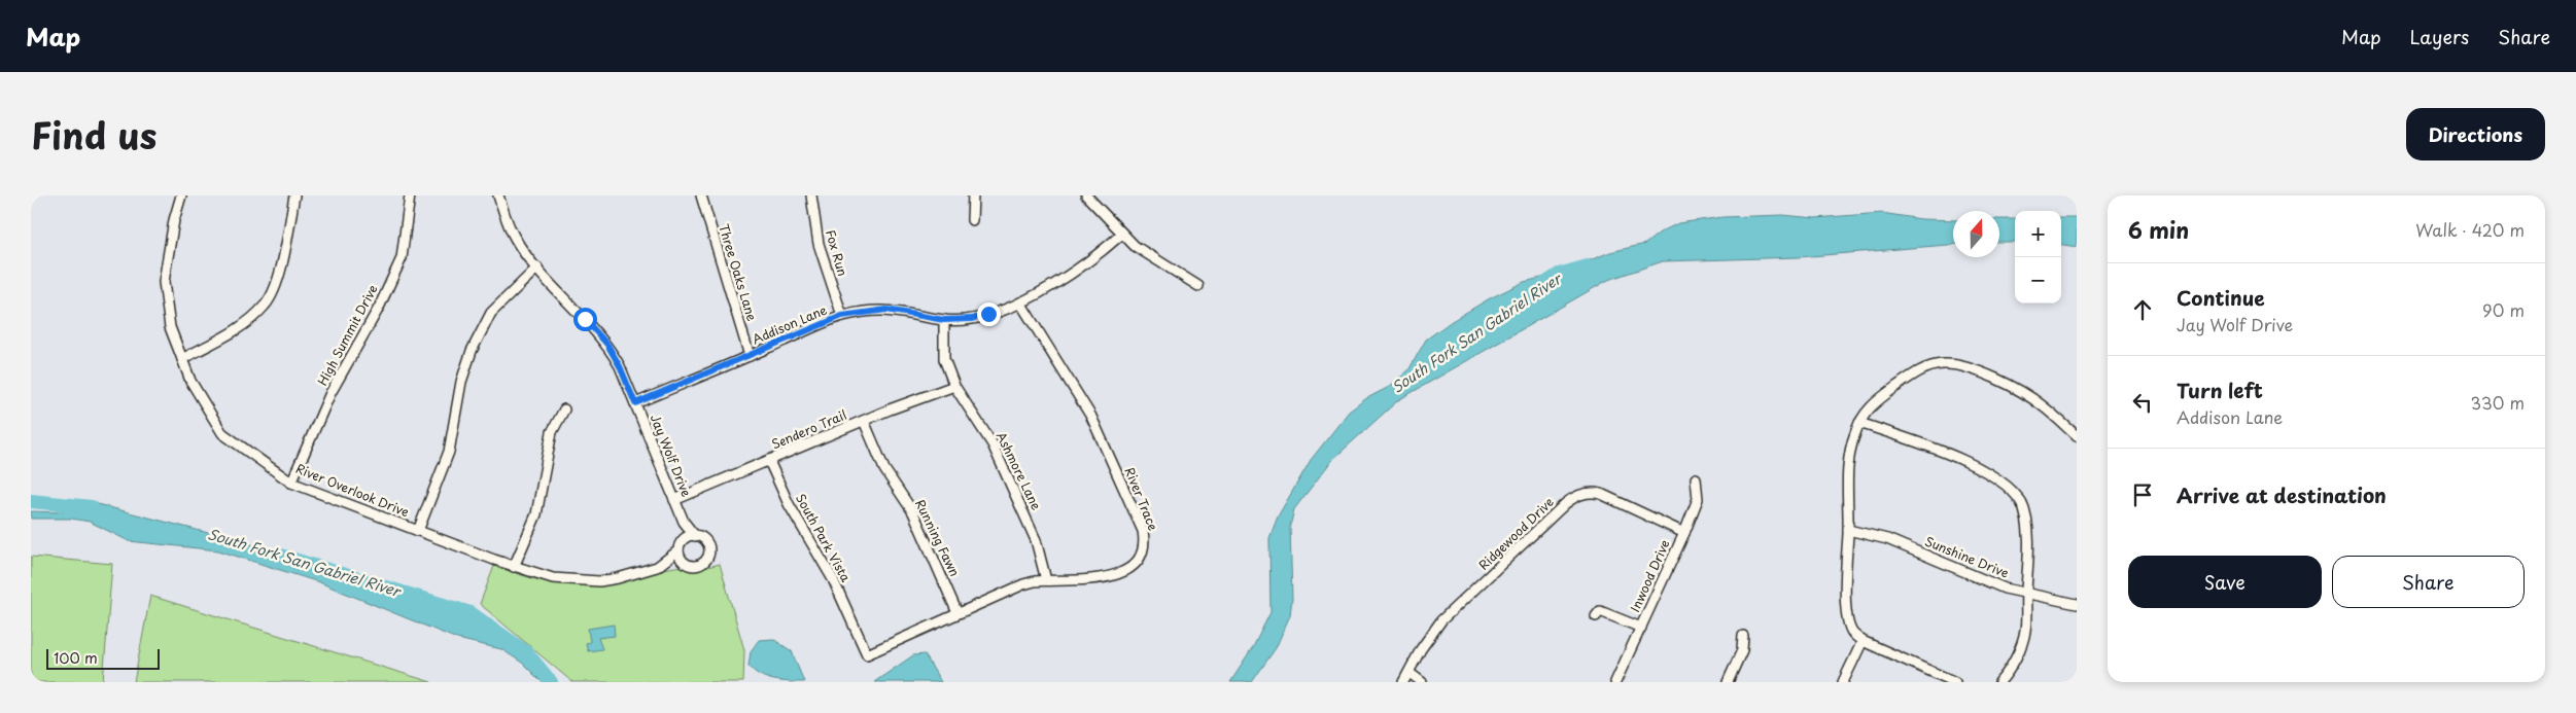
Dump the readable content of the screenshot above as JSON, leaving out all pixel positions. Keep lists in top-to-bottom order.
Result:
{
  "streets": {
    "street": [
      "Fox Run",
      "Three Oaks Lane",
      "Addison Lane",
      "High Summit Drive",
      "Sendero Trail",
      "Jay Wolf Drive",
      "Ashmore Lane",
      "River Overlook Drive",
      "River Trace",
      "Ridgewood Drive",
      "South Park Vista",
      "Running Fawn",
      "Sunshine Drive",
      "Inwood Drive"
    ]
  },
  "crossings": [
    ["Fox Run", "Addison Lane"],
    ["Three Oaks Lane", "Addison Lane"],
    ["Addison Lane", "Jay Wolf Drive"],
    ["Addison Lane", "Ashmore Lane"],
    ["Addison Lane", "River Trace"],
    ["High Summit Drive", "River Overlook Drive"],
    ["Sendero Trail", "Jay Wolf Drive"],
    ["Sendero Trail", "Ashmore Lane"],
    ["Sendero Trail", "South Park Vista"],
    ["Sendero Trail", "Running Fawn"],
    ["Ashmore Lane", "River Trace"],
    ["River Trace", "South Park Vista"],
    ["River Trace", "Running Fawn"],
    ["Ridgewood Drive", "Inwood Drive"]
  ],
  "water": ["South Fork San Gabriel River"],
  "scale_bar": "100 m",
  "north": "top",
  "page": {
    "header": "Map",
    "nav": ["Map", "Layers", "Share"],
    "title": "Find us",
    "buttons": [
      "Directions",
      ["Save", "Share"]
    ],
    "heading": ["6 min", "Walk · 420 m"],
    "map_buttons": ["+", "−"],
    "list": [
      ["Continue", "Jay Wolf Drive", "90 m"],
      ["Turn left", "Addison Lane", "330 m"],
      "Arrive at destination"
    ],
    "scale": "100 m"
  }
}
